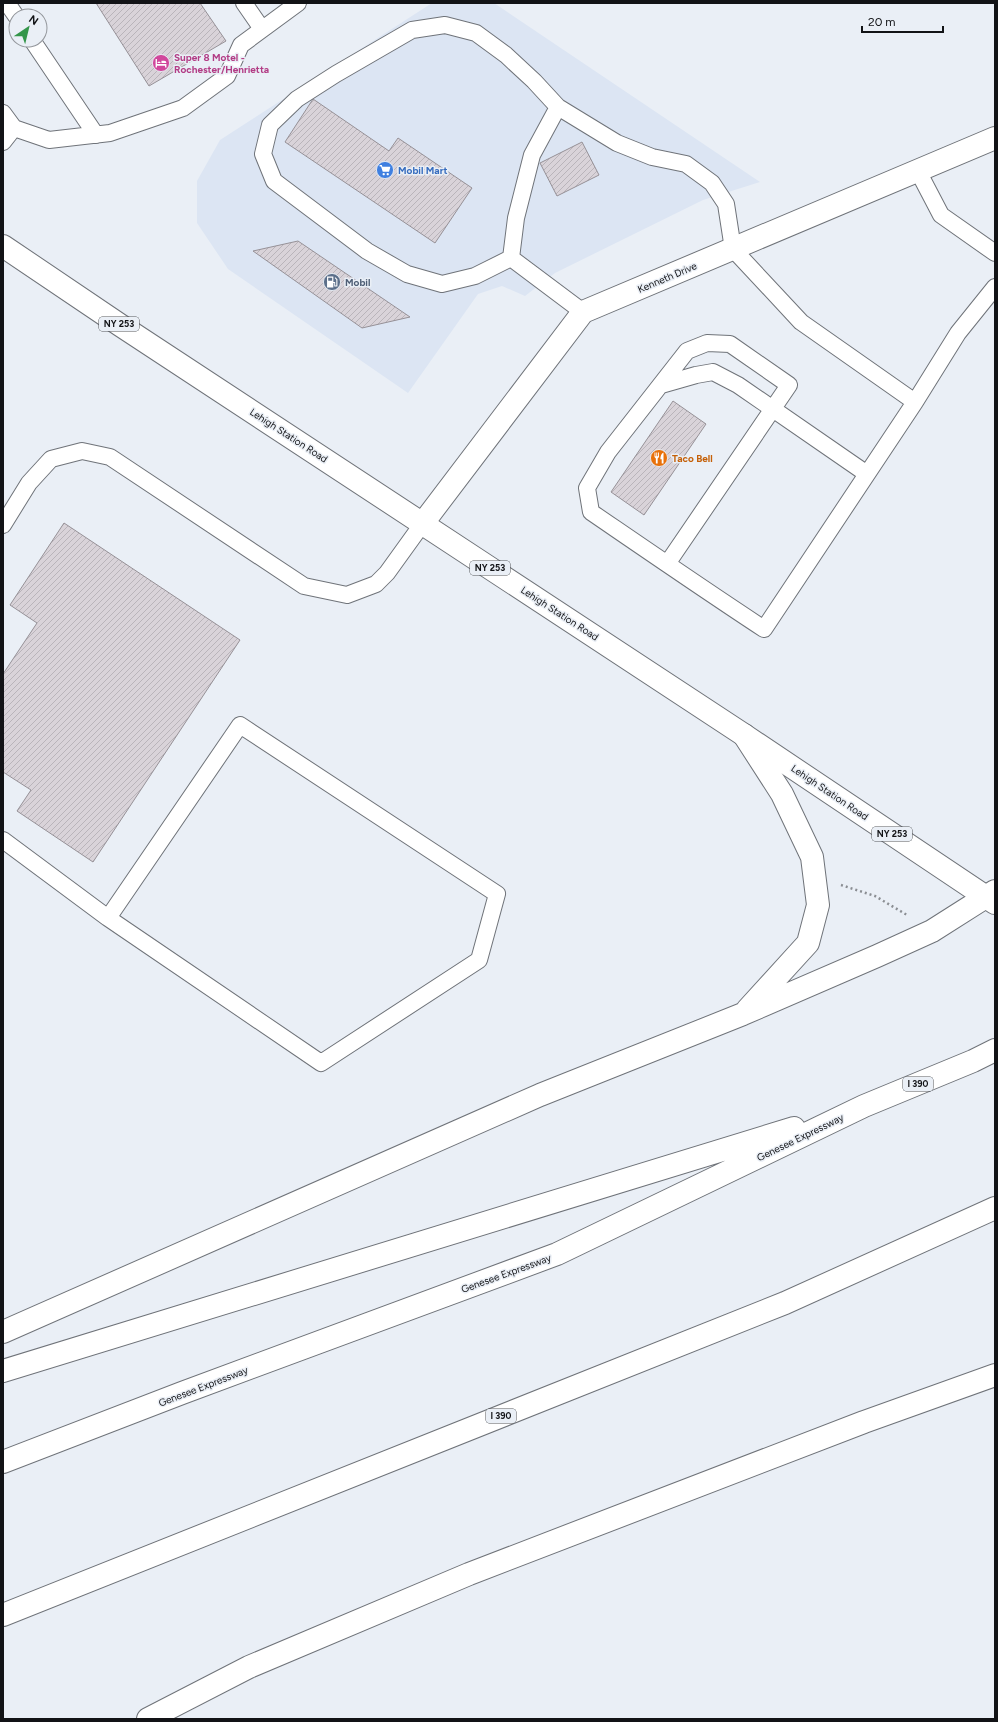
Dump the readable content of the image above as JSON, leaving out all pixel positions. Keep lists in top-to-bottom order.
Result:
{
  "streets": {
    "main road": [
      "Kenneth Drive",
      "NY 253",
      "Lehigh Station Road",
      "I 390",
      "Genesee Expressway"
    ]
  },
  "crossings": [
    ["Kenneth Drive", "Lehigh Station Road"]
  ],
  "places": {
    "hotel": ["Super 8 Motel - Rochester/Henrietta"],
    "supermarket": ["Mobil Mart"],
    "fuel station": ["Mobil"],
    "restaurant": ["Taco Bell"]
  },
  "scale_bar": "20 m",
  "north": "top right"
}
